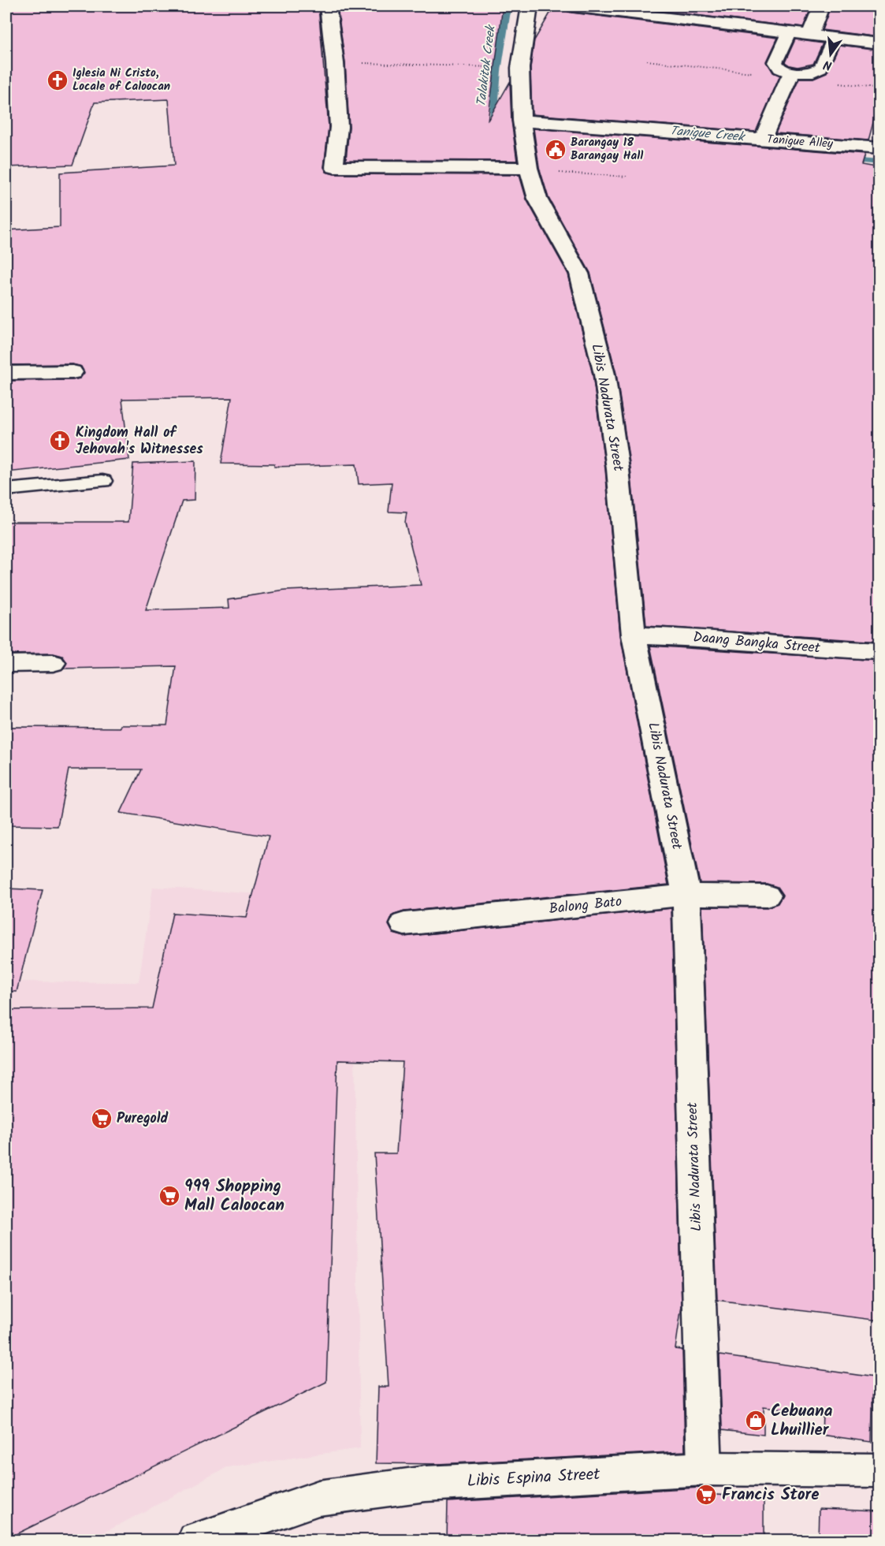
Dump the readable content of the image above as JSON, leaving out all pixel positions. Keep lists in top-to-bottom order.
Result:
{
  "streets": {
    "street": [
      "Tanigue Alley",
      "Libis Nadurata Street",
      "Daang Bangka Street",
      "Balong Bato",
      "Libis Espina Street"
    ]
  },
  "crossings": [
    ["Tanigue Alley", "Libis Nadurata Street"],
    ["Libis Nadurata Street", "Daang Bangka Street"],
    ["Libis Nadurata Street", "Balong Bato"],
    ["Libis Nadurata Street", "Libis Espina Street"]
  ],
  "water": ["Talakitok Creek", "Tanigue Creek"],
  "places": {
    "church": ["Iglesia Ni Cristo, Locale of Caloocan", "Kingdom Hall of Jehovah's Witnesses"],
    "public building": ["Barangay 18 Barangay Hall"],
    "supermarket": ["Puregold", "999 Shopping Mall Caloocan", "Francis Store"],
    "shop": ["Cebuana Lhuillier"]
  },
  "north": "bottom"
}
